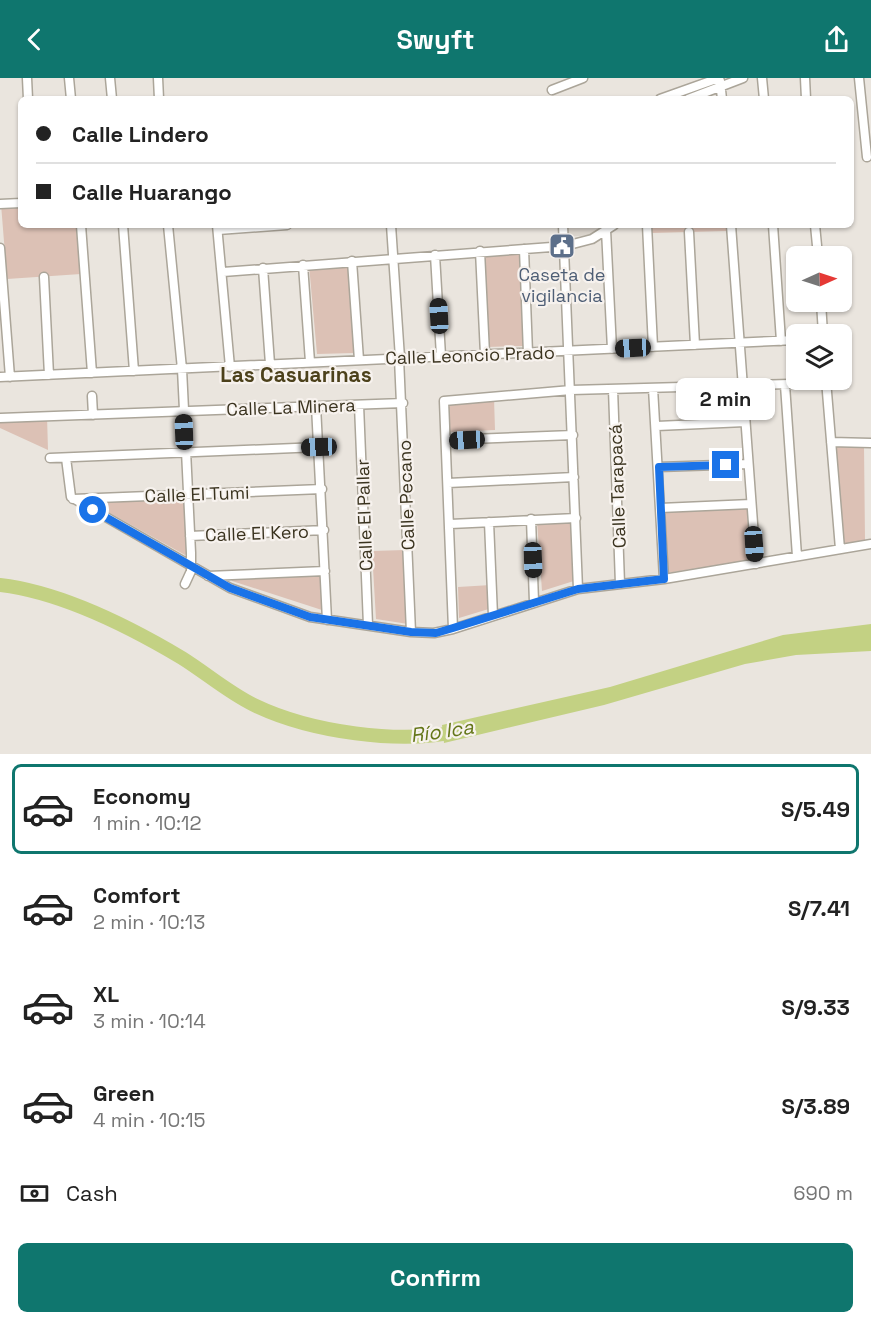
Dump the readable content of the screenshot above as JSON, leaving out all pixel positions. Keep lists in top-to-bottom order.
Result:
{
  "streets": {
    "street": [
      "Calle Leoncio Prado",
      "Calle La Minera",
      "Calle Tarapacá",
      "Calle El Tumi",
      "Calle Pecano",
      "Calle El Pallar",
      "Calle El Kero"
    ]
  },
  "crossings": [
    ["Calle Leoncio Prado", "Calle Pecano"],
    ["Calle La Minera", "Calle Pecano"],
    ["Calle La Minera", "Calle El Pallar"]
  ],
  "districts": ["Las Casuarinas"],
  "water": ["Río Ica"],
  "places": {
    "public building": ["Caseta de vigilancia"]
  },
  "north": "right",
  "page": {
    "header": "Swyft",
    "banner": ["Calle Lindero", "Calle Huarango"],
    "bubble": "2 min",
    "list": [
      {
        "name": "Economy",
        "note": "1 min · 10:12",
        "value": "S/5.49"
      },
      {
        "name": "Comfort",
        "note": "2 min · 10:13",
        "value": "S/7.41"
      },
      {
        "name": "XL",
        "note": "3 min · 10:14",
        "value": "S/9.33"
      },
      {
        "name": "Green",
        "note": "4 min · 10:15",
        "value": "S/3.89"
      }
    ],
    "pay": ["Cash", "690 m"],
    "buttons": "Confirm"
  }
}
